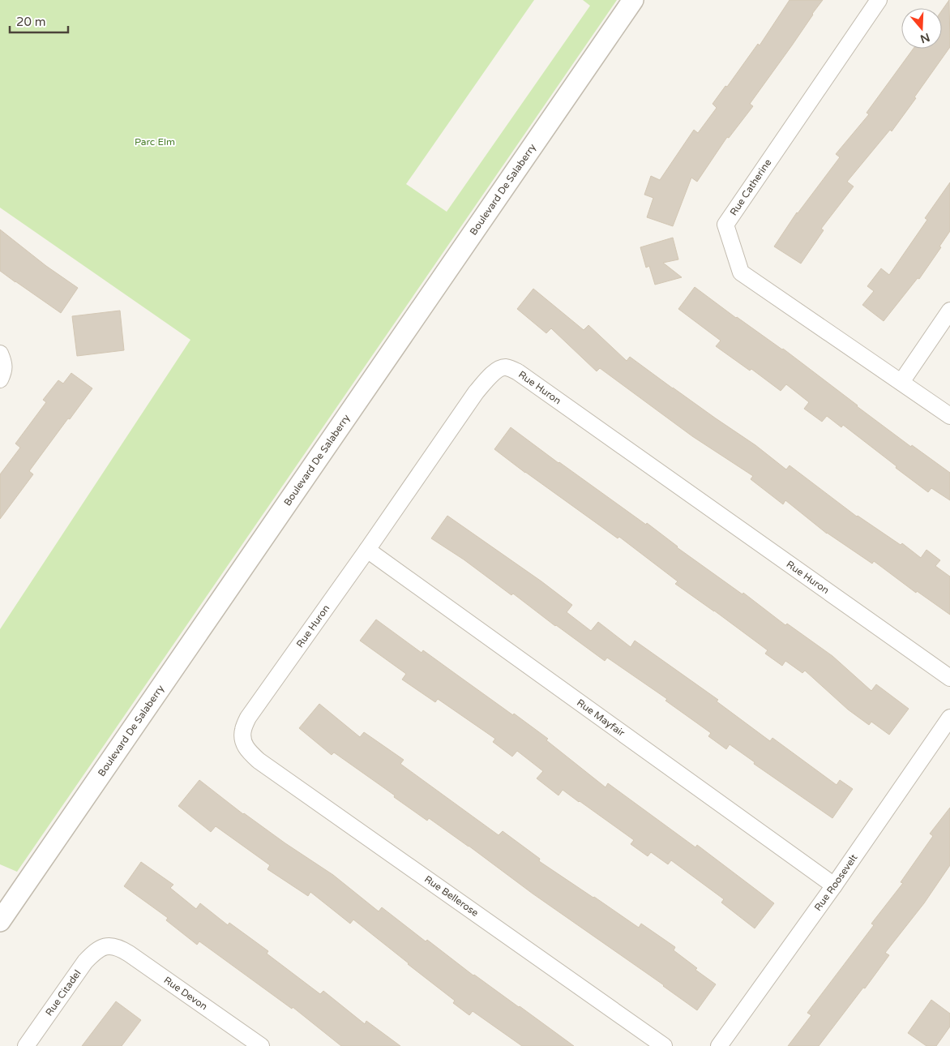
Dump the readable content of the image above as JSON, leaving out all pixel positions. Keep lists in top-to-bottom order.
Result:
{
  "streets": {
    "street": [
      "Rue Catherine",
      "Boulevard De Salaberry",
      "Rue Huron",
      "Rue Mayfair",
      "Rue Roosevelt",
      "Rue Bellerose",
      "Rue Citadel",
      "Rue Devon"
    ]
  },
  "crossings": [
    ["Rue Huron", "Rue Mayfair"],
    ["Rue Huron", "Rue Bellerose"],
    ["Rue Mayfair", "Rue Roosevelt"],
    ["Rue Citadel", "Rue Devon"]
  ],
  "parks": ["Parc Elm"],
  "scale_bar": "20 m",
  "north": "bottom"
}
